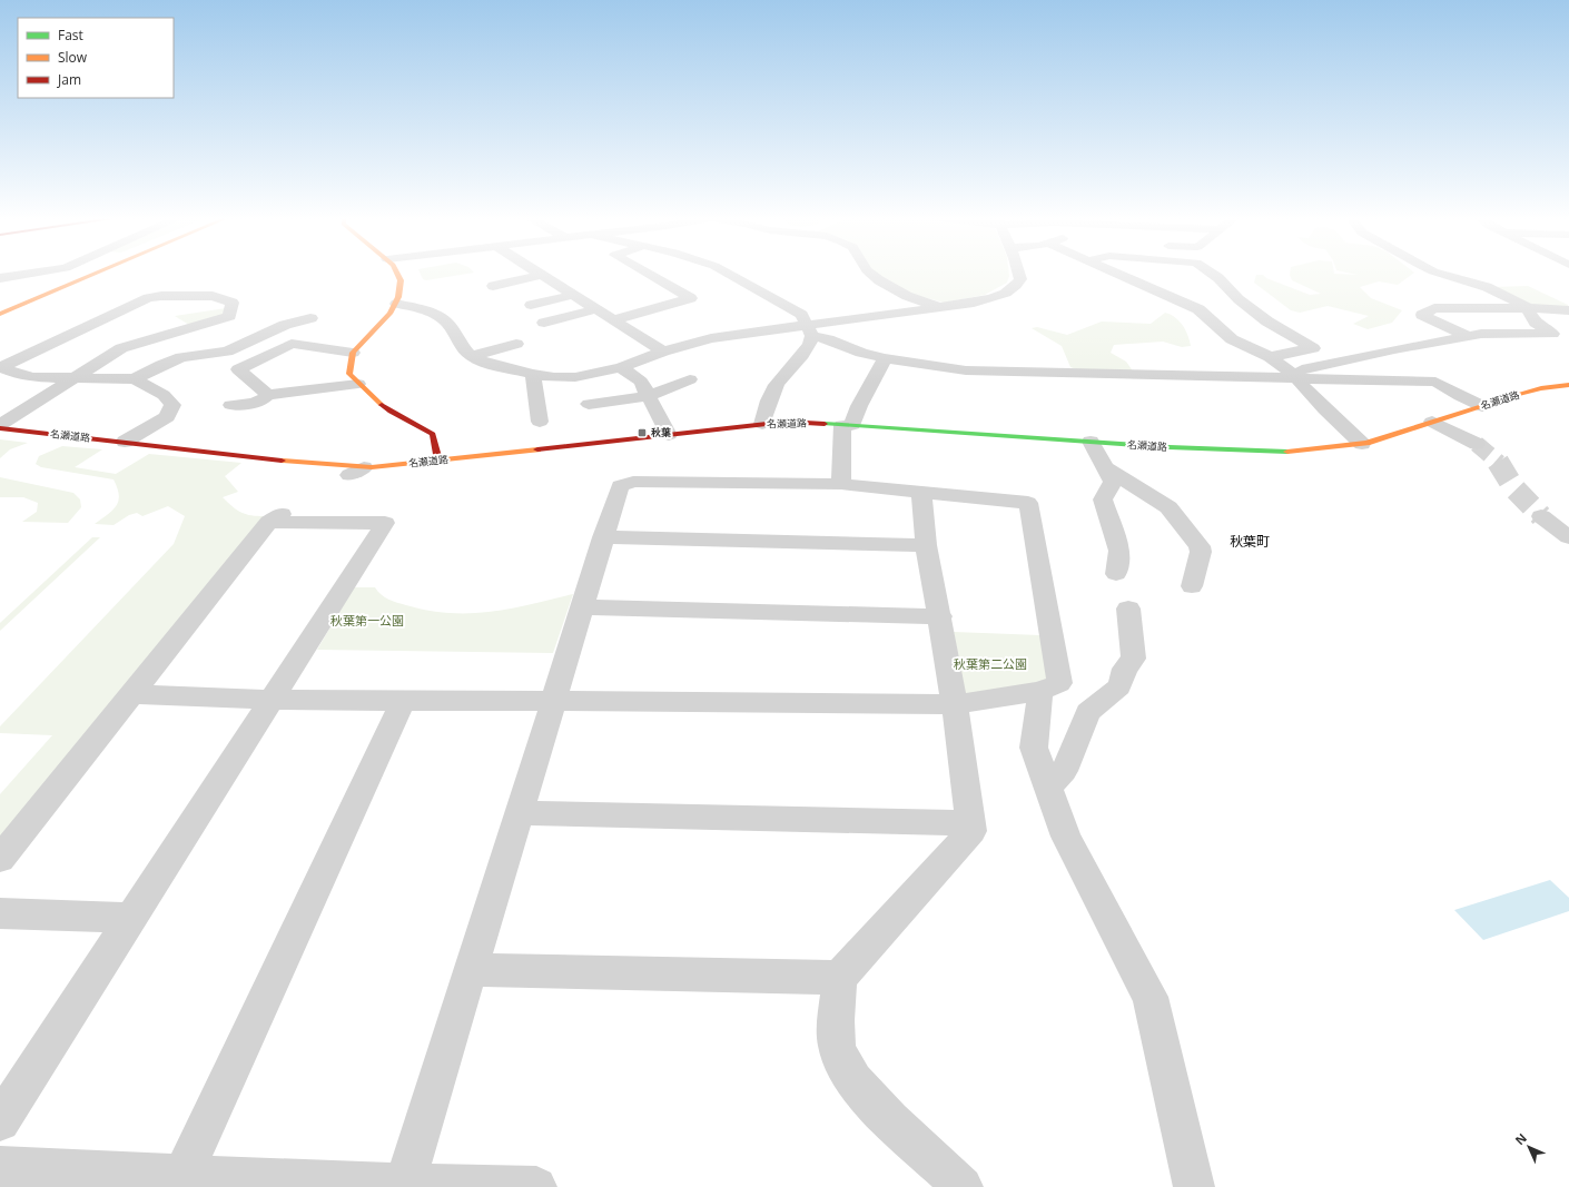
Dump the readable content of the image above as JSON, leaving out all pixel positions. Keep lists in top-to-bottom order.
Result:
{
  "streets": {
    "main road": ["名瀬道路"]
  },
  "districts": ["秋葉町"],
  "parks": ["秋葉第一公園", "秋葉第二公園"],
  "places": {
    "transit": ["秋葉"]
  },
  "legend": ["Fast", "Slow", "Jam"],
  "north": "top left"
}
